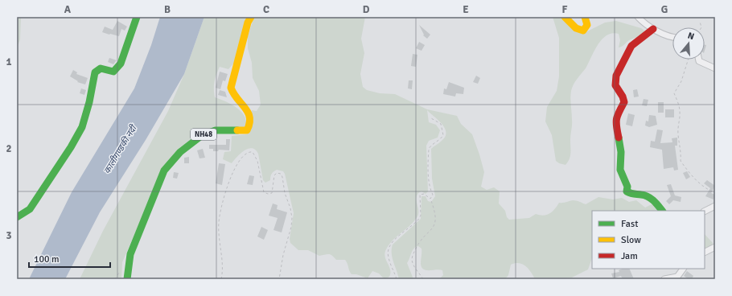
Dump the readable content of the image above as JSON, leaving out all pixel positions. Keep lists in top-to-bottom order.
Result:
{
  "streets": {
    "main road": ["NH48"]
  },
  "water": ["कालीगण्डकी नदी"],
  "legend": ["Fast", "Slow", "Jam"],
  "scale_bar": "100 m",
  "north": "top",
  "grid": {
    "columns": [
      "A",
      "B",
      "C",
      "D",
      "E",
      "F",
      "G"
    ],
    "rows": ["1", "2", "3"]
  }
}
